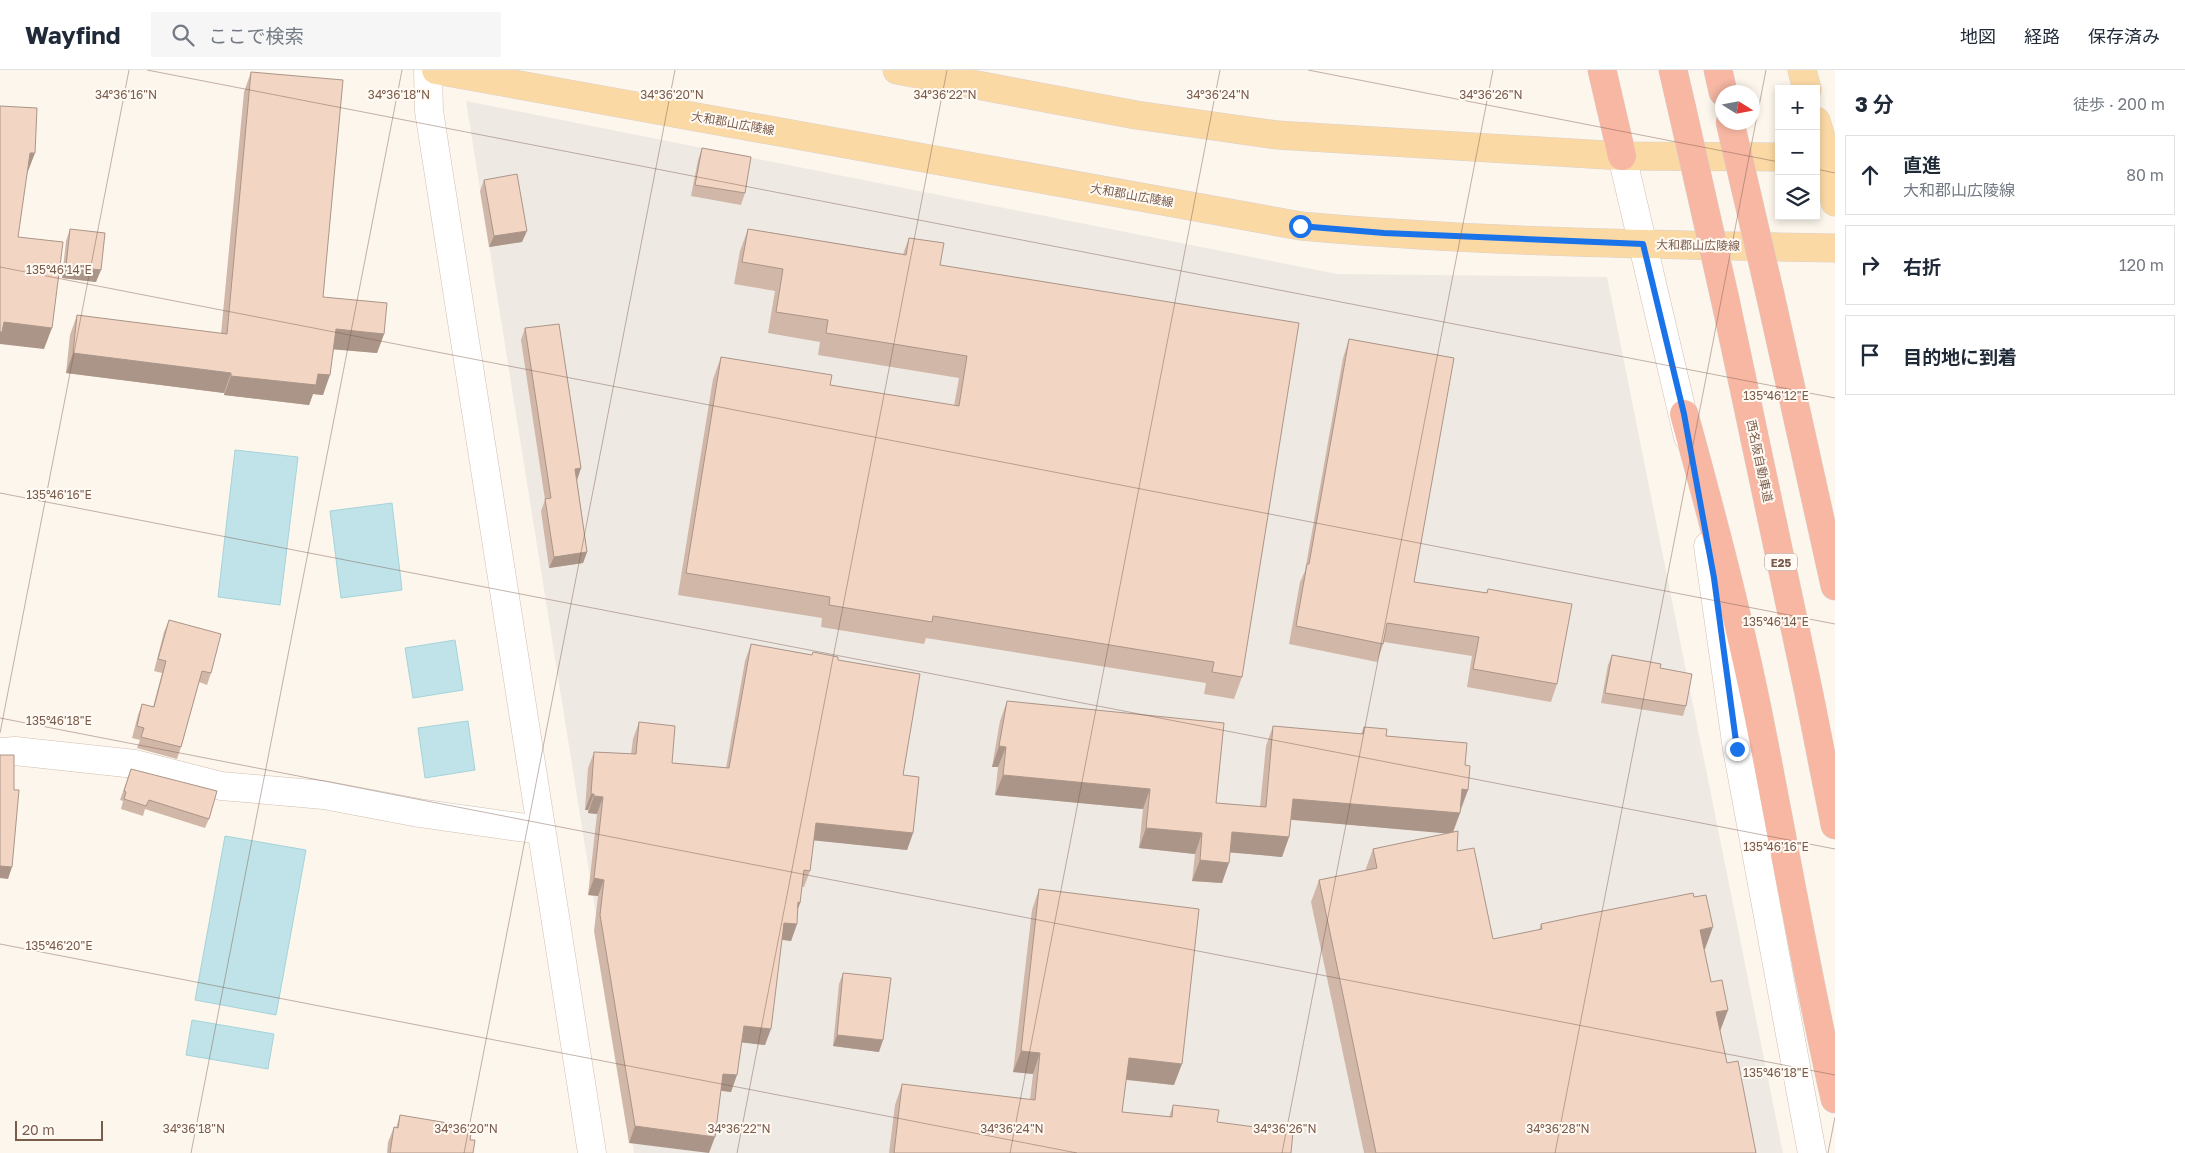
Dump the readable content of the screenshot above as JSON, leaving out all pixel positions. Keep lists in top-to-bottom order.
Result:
{
  "streets": {
    "highway": ["西名阪自動車道", "E25"],
    "main road": ["大和郡山広陵線"]
  },
  "scale_bar": "20 m",
  "north": "right",
  "page": {
    "header": "Wayfind",
    "search": "ここで検索",
    "nav": ["地図", "経路", "保存済み"],
    "heading": ["3 分", "徒歩 · 200 m"],
    "map_buttons": ["+", "−"],
    "list": [
      ["直進", "大和郡山広陵線", "80 m"],
      ["右折", "120 m"],
      "目的地に到着"
    ],
    "scale": "20 m"
  },
  "coordinates": [
    "34°36'16\"N",
    "34°36'18\"N",
    "34°36'20\"N",
    "34°36'22\"N",
    "34°36'24\"N",
    "34°36'26\"N",
    "135°46'14\"E",
    "135°46'12\"E",
    "135°46'16\"E",
    "135°46'18\"E",
    "135°46'20\"E",
    "34°36'28\"N"
  ]
}
